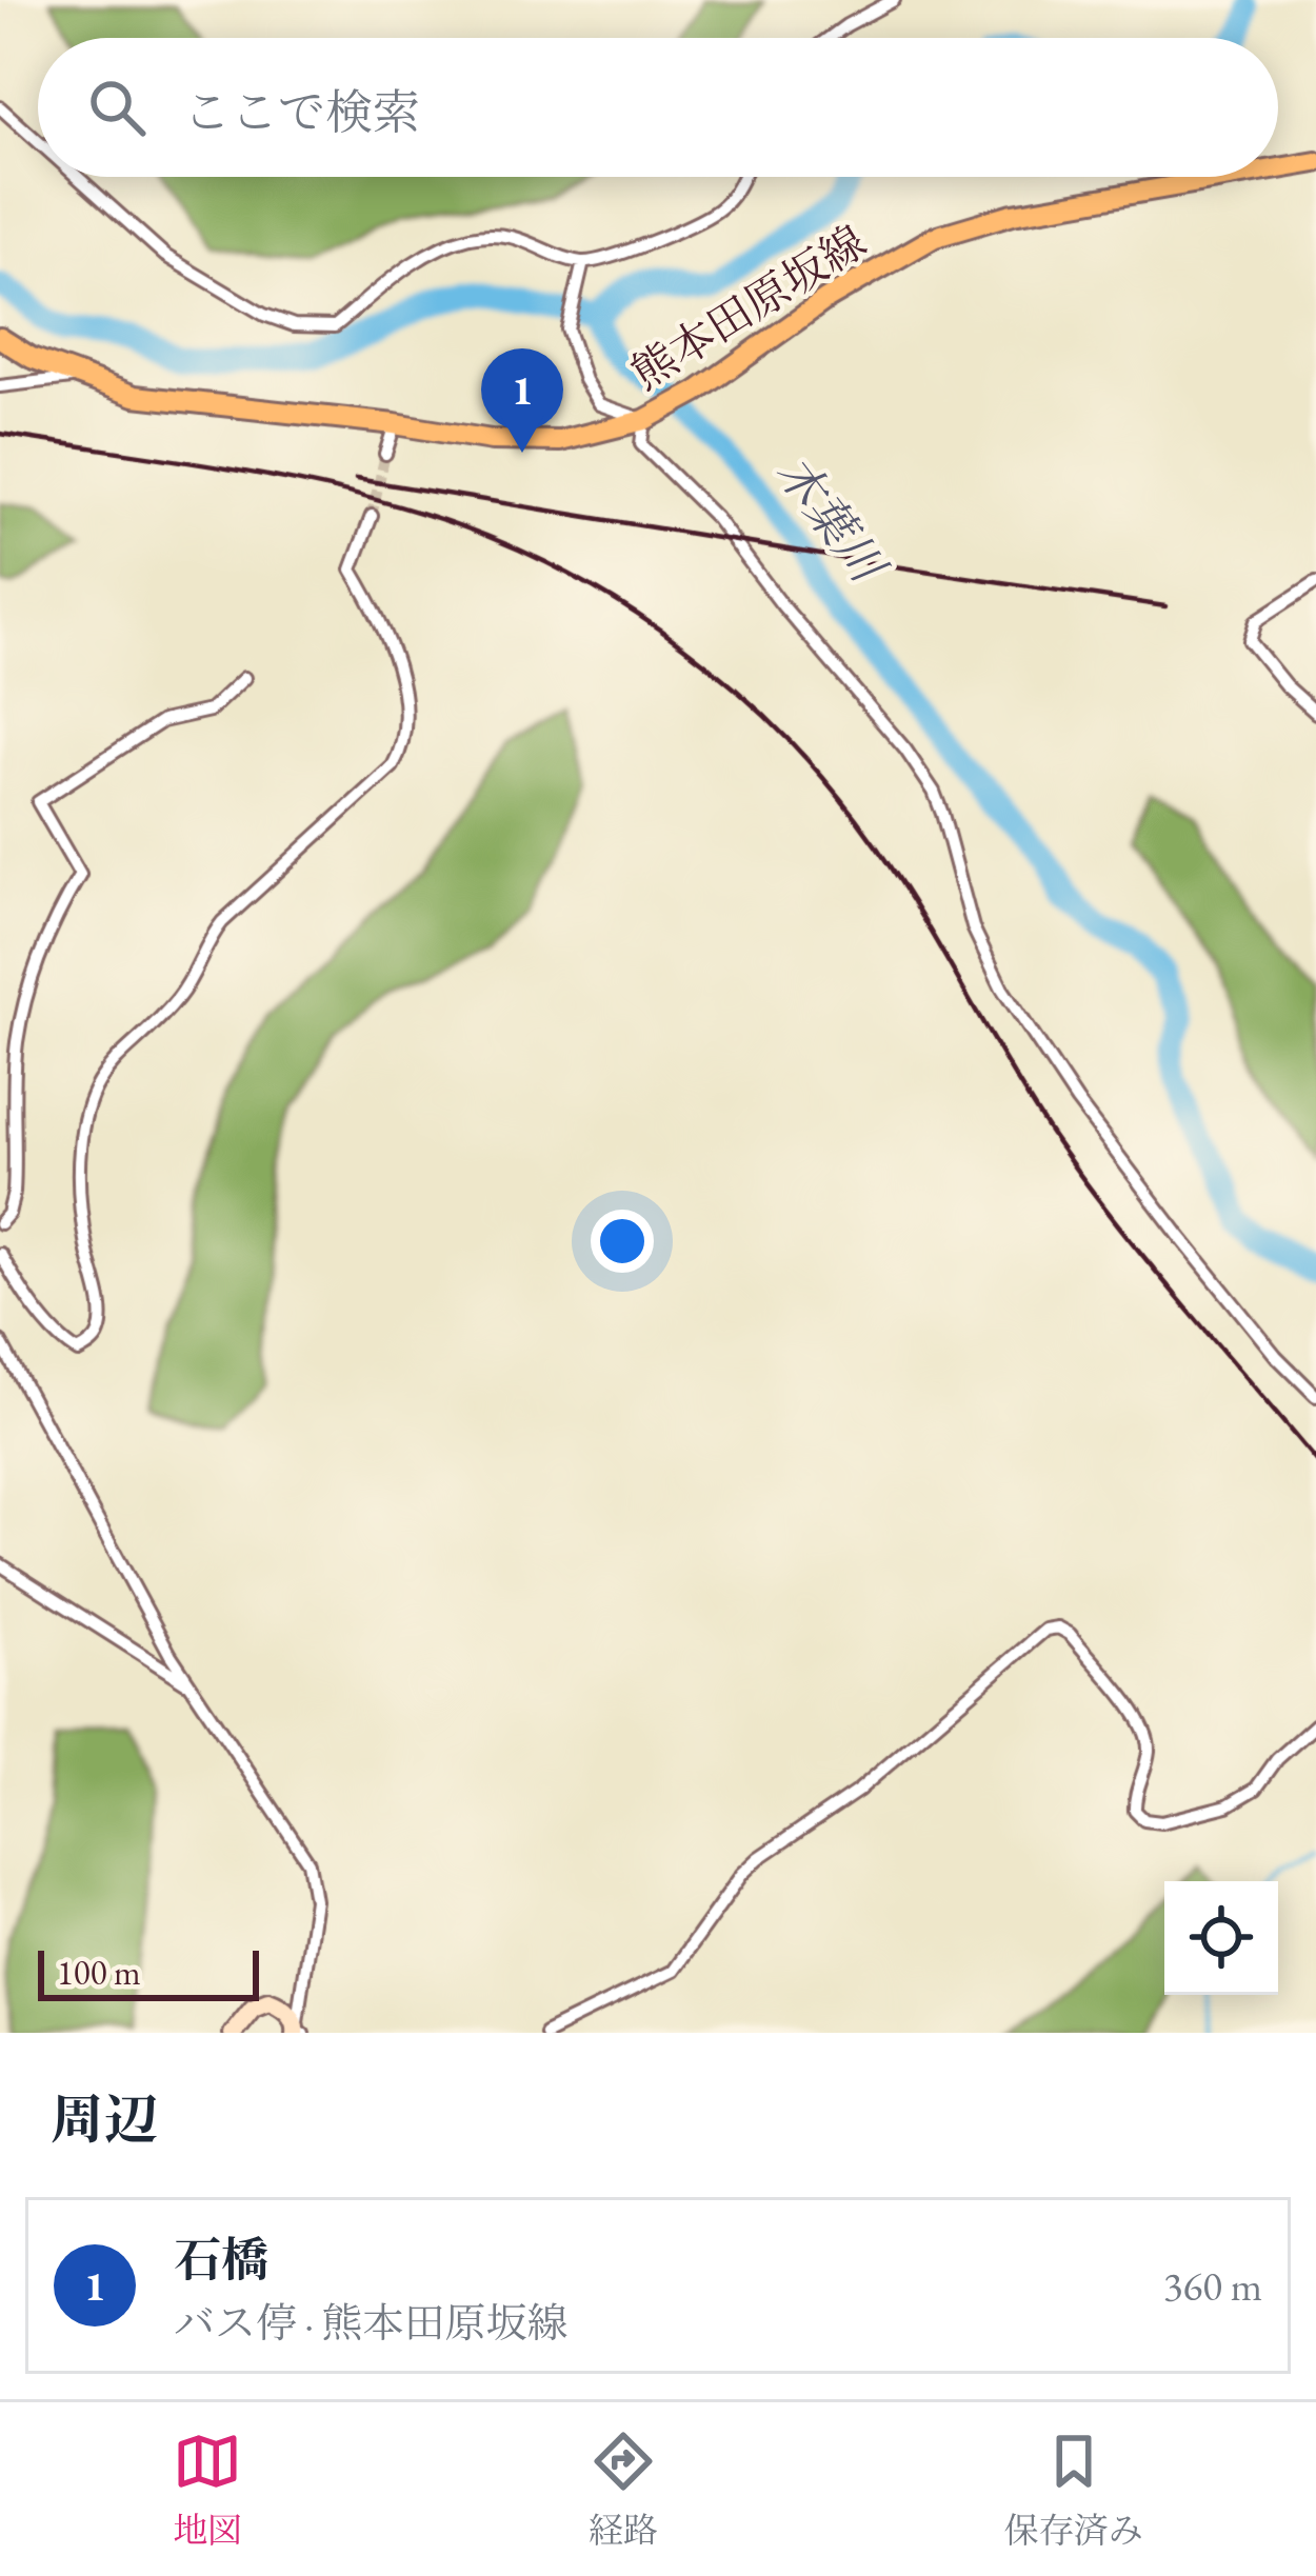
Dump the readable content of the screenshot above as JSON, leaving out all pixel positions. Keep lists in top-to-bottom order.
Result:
{
  "streets": {
    "main road": ["熊本田原坂線"]
  },
  "water": ["木葉川"],
  "scale_bar": "100 m",
  "page": {
    "search": "ここで検索",
    "pins": "1",
    "scale": "100 m",
    "heading": "周辺",
    "list": [
      {
        "mark": "1",
        "name": "石橋",
        "note": "バス停 · 熊本田原坂線",
        "value": "360 m"
      }
    ],
    "nav": ["地図", "経路", "保存済み"]
  }
}
